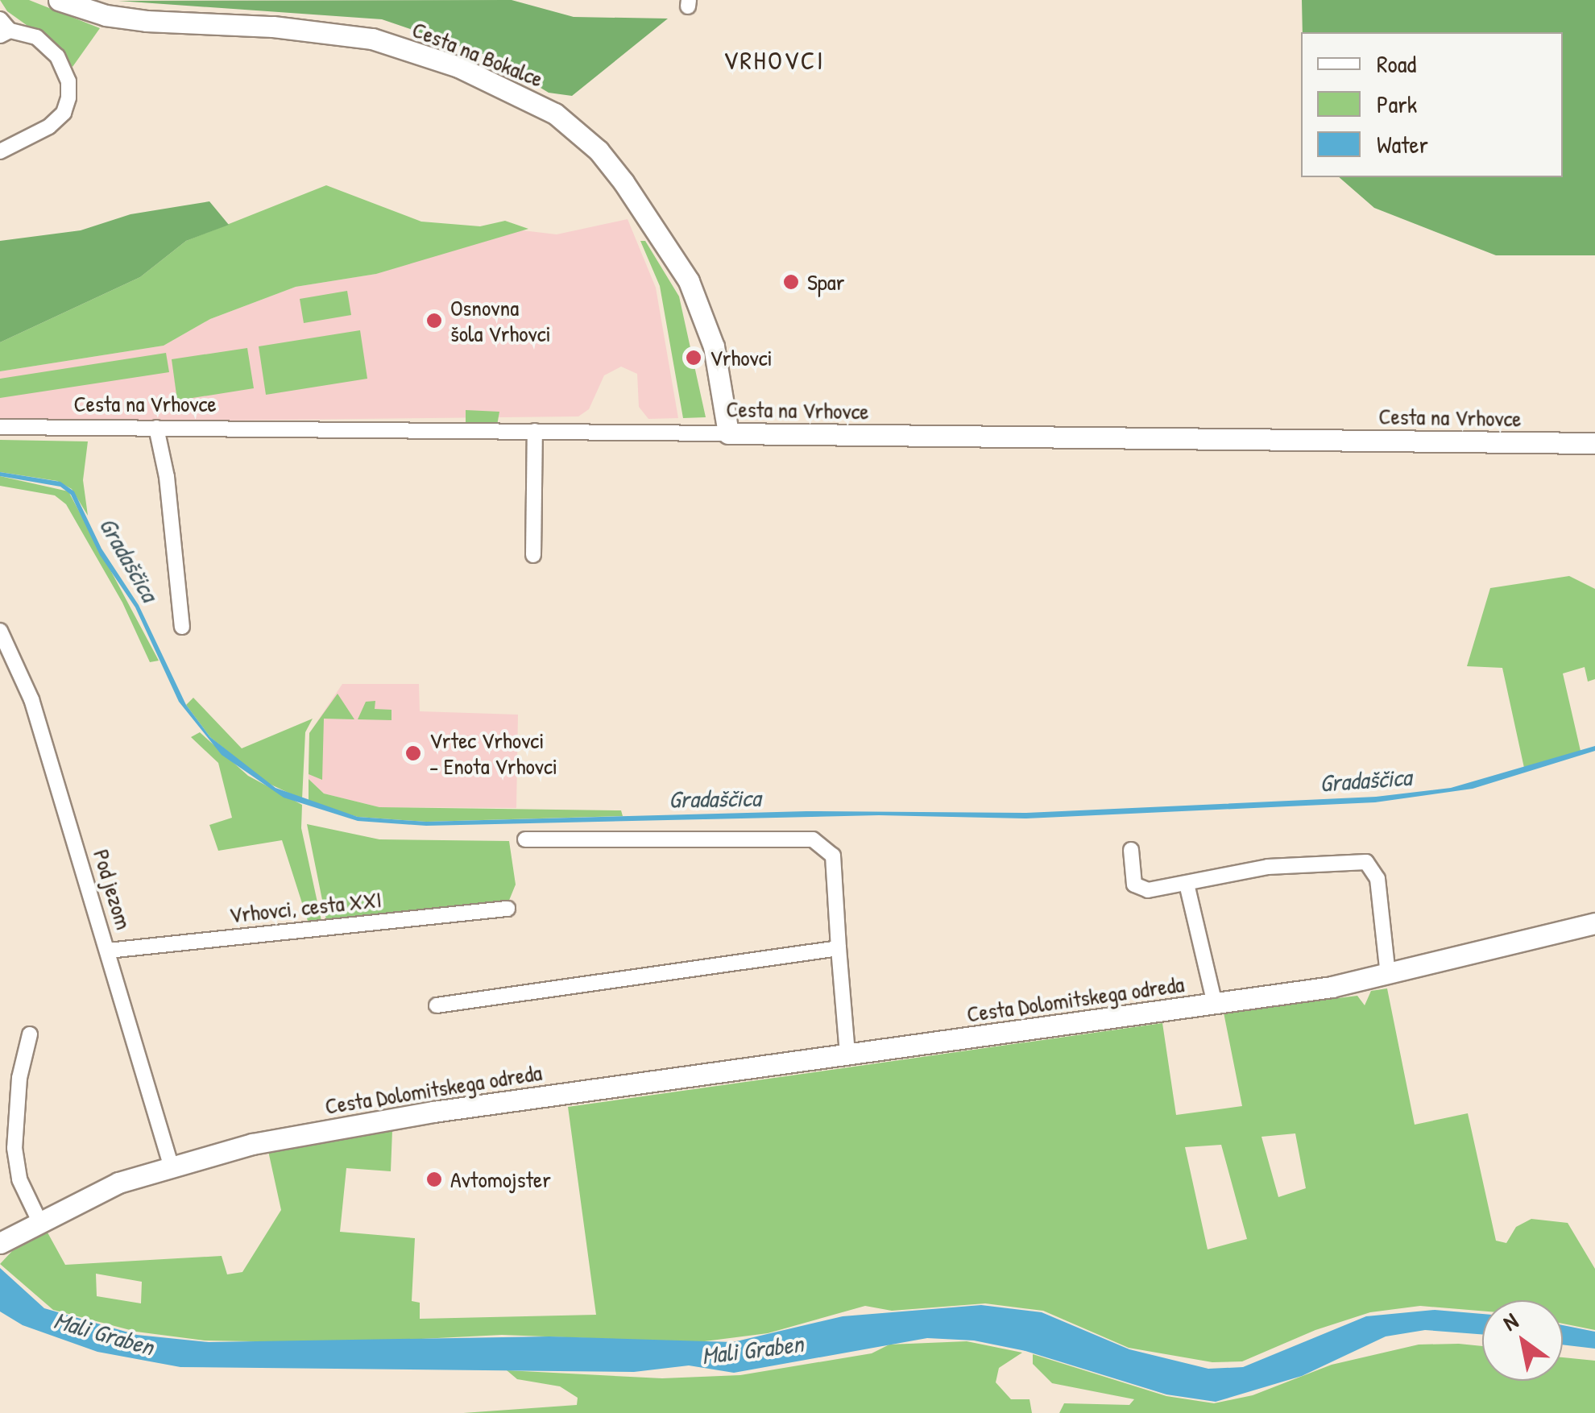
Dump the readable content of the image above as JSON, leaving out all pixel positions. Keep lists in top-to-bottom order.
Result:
{
  "streets": {
    "street": [
      "Cesta na Bokalce",
      "Cesta na Vrhovce",
      "Pod jezom",
      "Vrhovci, cesta XXI",
      "Cesta Dolomitskega odreda"
    ]
  },
  "crossings": [
    ["Cesta na Bokalce", "Cesta na Vrhovce"],
    ["Pod jezom", "Vrhovci, cesta XXI"],
    ["Pod jezom", "Cesta Dolomitskega odreda"]
  ],
  "districts": ["VRHOVCI"],
  "water": ["Gradaščica", "Mali Graben"],
  "places": [
    "Spar",
    "Osnovna šola Vrhovci",
    "Vrhovci",
    "Vrtec Vrhovci - Enota Vrhovci",
    "Avtomojster"
  ],
  "legend": ["Road", "Park", "Water"],
  "north": "top left"
}
